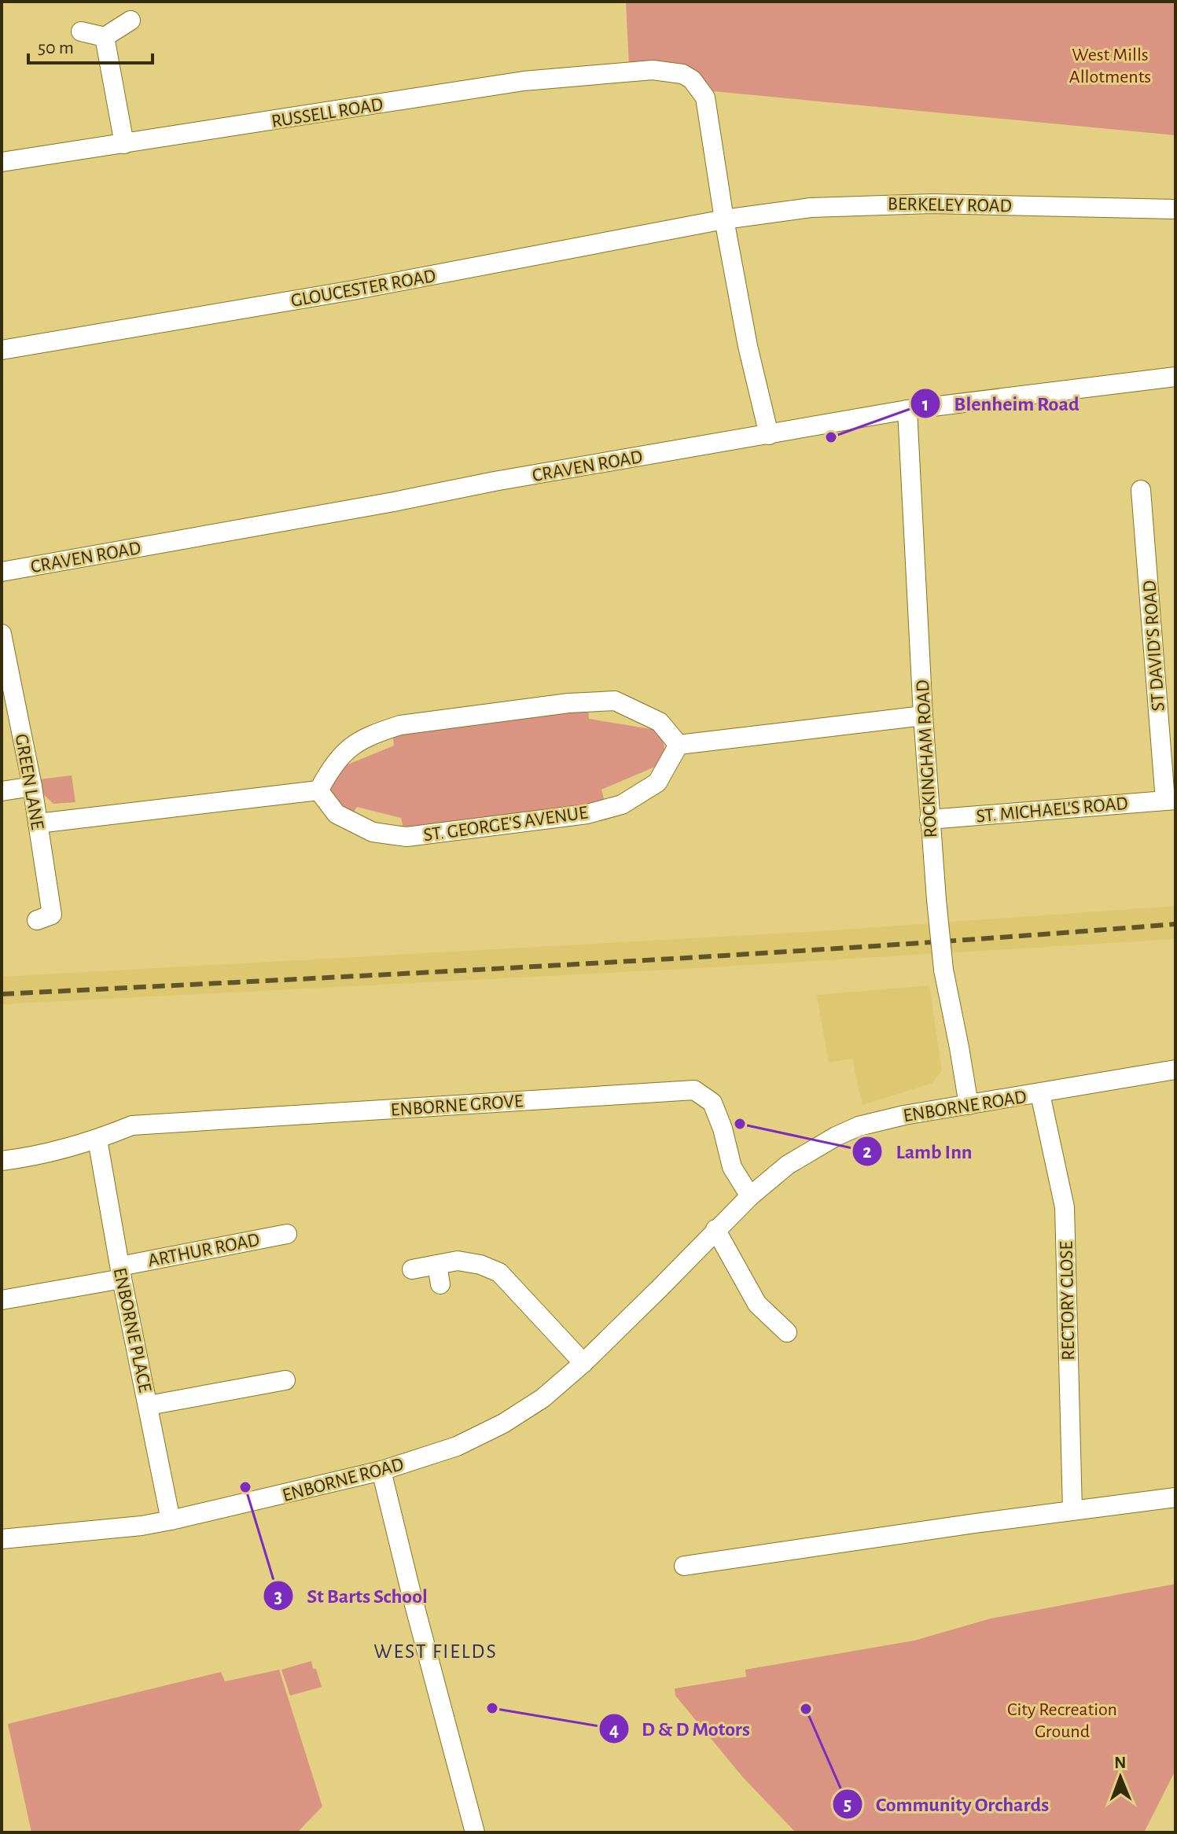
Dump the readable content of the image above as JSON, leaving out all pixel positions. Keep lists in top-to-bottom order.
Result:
{
  "streets": {
    "street": [
      "RUSSELL ROAD",
      "BERKELEY ROAD",
      "GLOUCESTER ROAD",
      "CRAVEN ROAD",
      "ST DAVID'S ROAD",
      "ROCKINGHAM ROAD",
      "GREEN LANE",
      "ST. MICHAEL'S ROAD",
      "ST. GEORGE'S AVENUE",
      "ENBORNE GROVE",
      "ENBORNE ROAD",
      "ARTHUR ROAD",
      "RECTORY CLOSE",
      "ENBORNE PLACE"
    ]
  },
  "crossings": [
    ["RUSSELL ROAD", "BERKELEY ROAD"],
    ["RUSSELL ROAD", "GLOUCESTER ROAD"],
    ["RUSSELL ROAD", "CRAVEN ROAD"],
    ["BERKELEY ROAD", "GLOUCESTER ROAD"],
    ["CRAVEN ROAD", "ROCKINGHAM ROAD"],
    ["ST DAVID'S ROAD", "ST. MICHAEL'S ROAD"],
    ["ROCKINGHAM ROAD", "ST. MICHAEL'S ROAD"],
    ["ROCKINGHAM ROAD", "ENBORNE ROAD"],
    ["ENBORNE GROVE", "ENBORNE ROAD"],
    ["ENBORNE GROVE", "ENBORNE PLACE"],
    ["ENBORNE ROAD", "RECTORY CLOSE"],
    ["ENBORNE ROAD", "ENBORNE PLACE"],
    ["ARTHUR ROAD", "ENBORNE PLACE"]
  ],
  "districts": ["WEST FIELDS"],
  "parks": ["West Mills Allotments", "City Recreation Ground"],
  "places": [
    "Blenheim Road",
    "Lamb Inn",
    "St Barts School",
    "D & D Motors",
    "Community Orchards"
  ],
  "scale_bar": "50 m",
  "north": "top"
}
